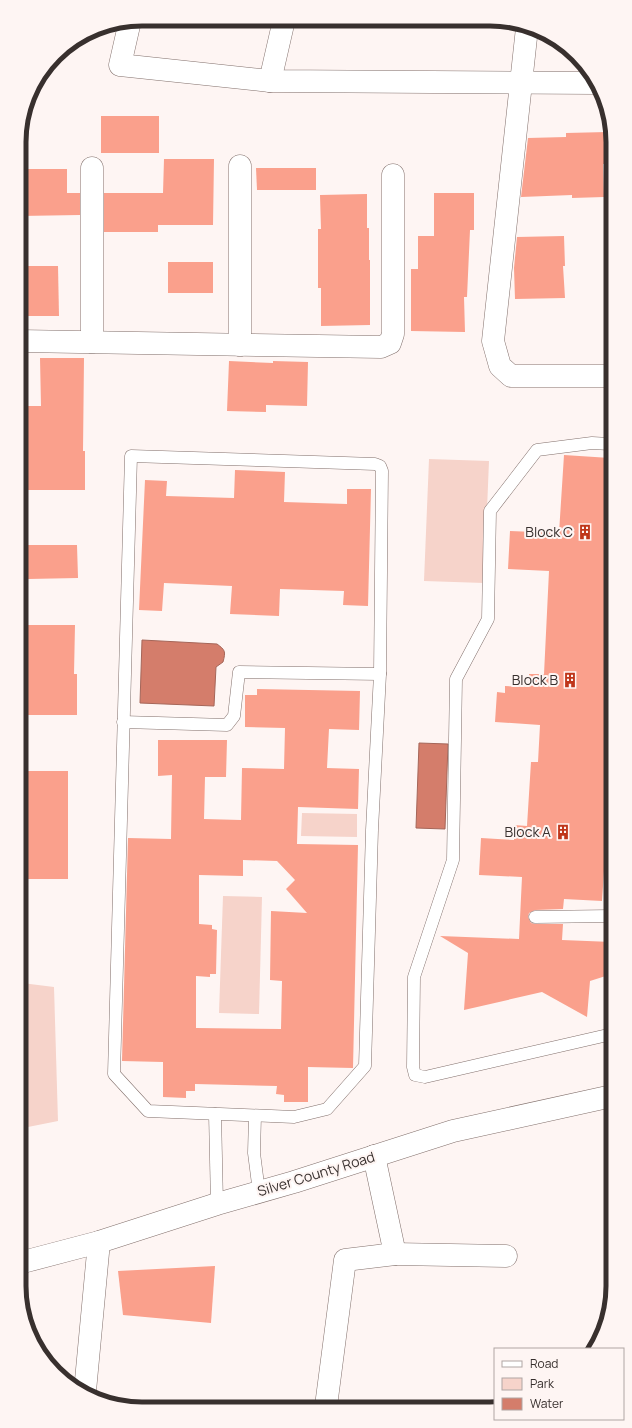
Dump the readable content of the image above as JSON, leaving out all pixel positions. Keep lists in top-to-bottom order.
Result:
{
  "streets": {
    "street": ["Silver County Road"]
  },
  "places": {
    "building": ["Block C", "Block B", "Block A"]
  },
  "legend": ["Road", "Park", "Water"]
}
